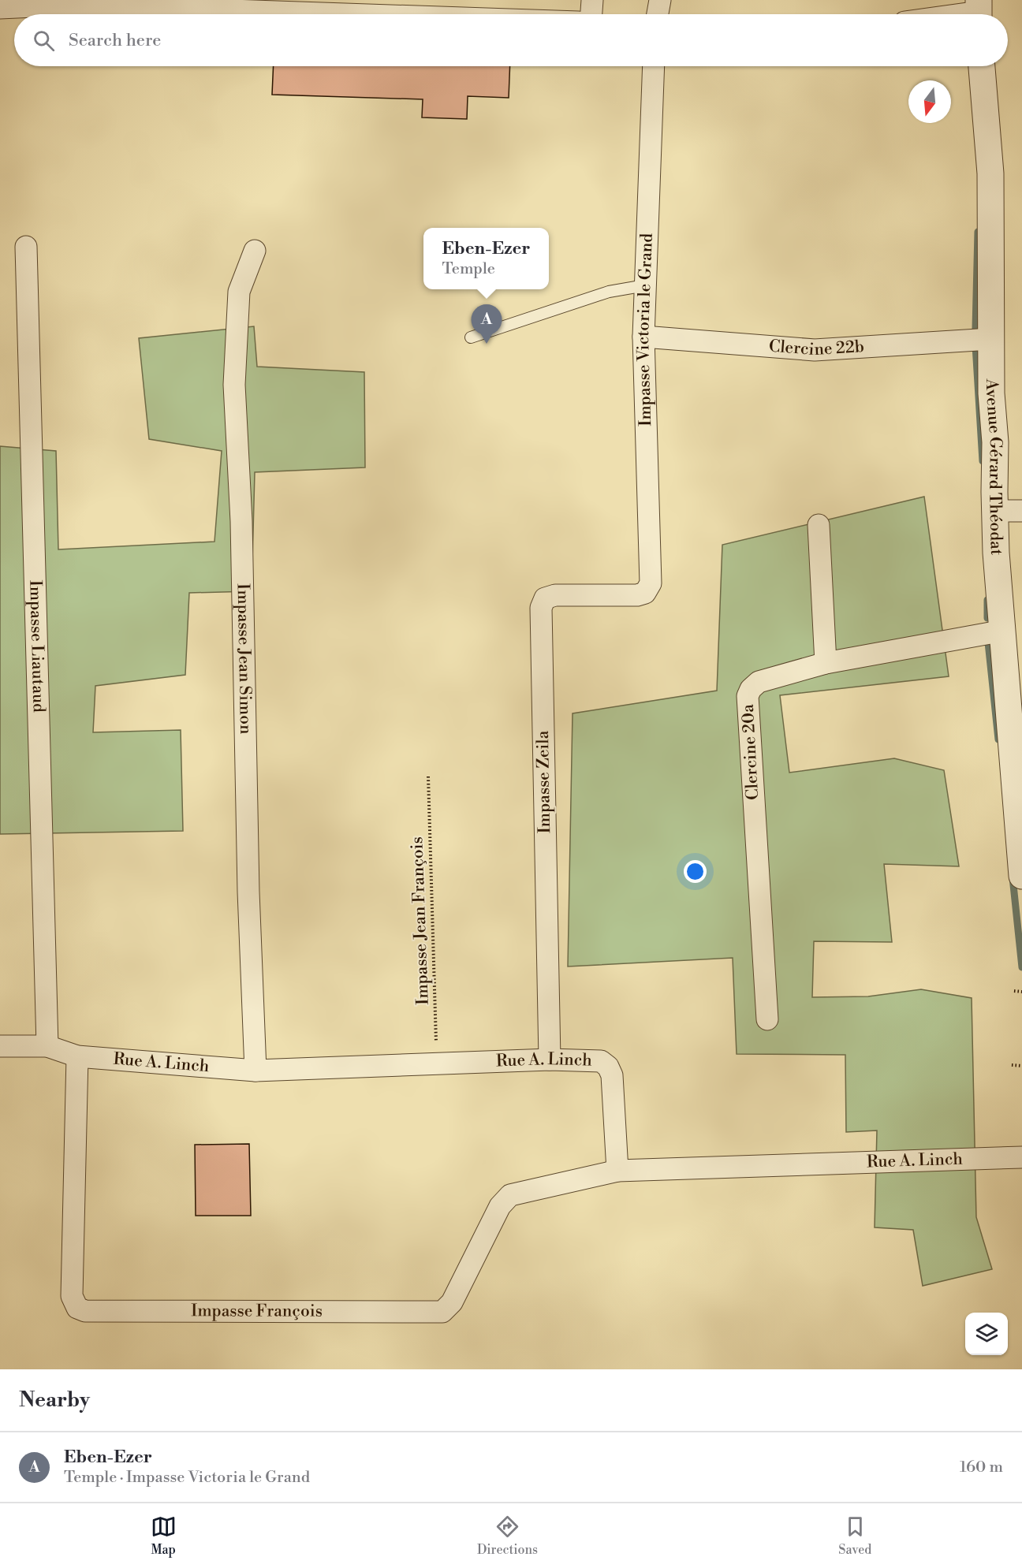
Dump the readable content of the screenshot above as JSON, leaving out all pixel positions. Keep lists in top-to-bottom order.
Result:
{
  "streets": {
    "street": [
      "Impasse Victoria le Grand",
      "Clercine 22b",
      "Avenue Gérard Théodat",
      "Impasse Liautaud",
      "Impasse Jean Simon",
      "Clercine 20a",
      "Impasse Zeila",
      "Rue A. Linch",
      "Impasse François"
    ],
    "path": ["Impasse Jean François"]
  },
  "crossings": [
    ["Impasse Victoria le Grand", "Clercine 22b"],
    ["Impasse Victoria le Grand", "Impasse Zeila"],
    ["Clercine 22b", "Avenue Gérard Théodat"],
    ["Avenue Gérard Théodat", "Clercine 20a"],
    ["Impasse Liautaud", "Rue A. Linch"],
    ["Impasse Jean Simon", "Rue A. Linch"],
    ["Impasse Zeila", "Rue A. Linch"],
    ["Impasse Jean François", "Rue A. Linch"],
    ["Rue A. Linch", "Impasse François"]
  ],
  "north": "bottom",
  "page": {
    "search": "Search here",
    "popup": ["Eben-Ezer", "Temple"],
    "pins": "A",
    "heading": "Nearby",
    "list": [
      {
        "mark": "A",
        "name": "Eben-Ezer",
        "note": "Temple · Impasse Victoria le Grand",
        "value": "160 m"
      }
    ],
    "nav": ["Map", "Directions", "Saved"]
  }
}
